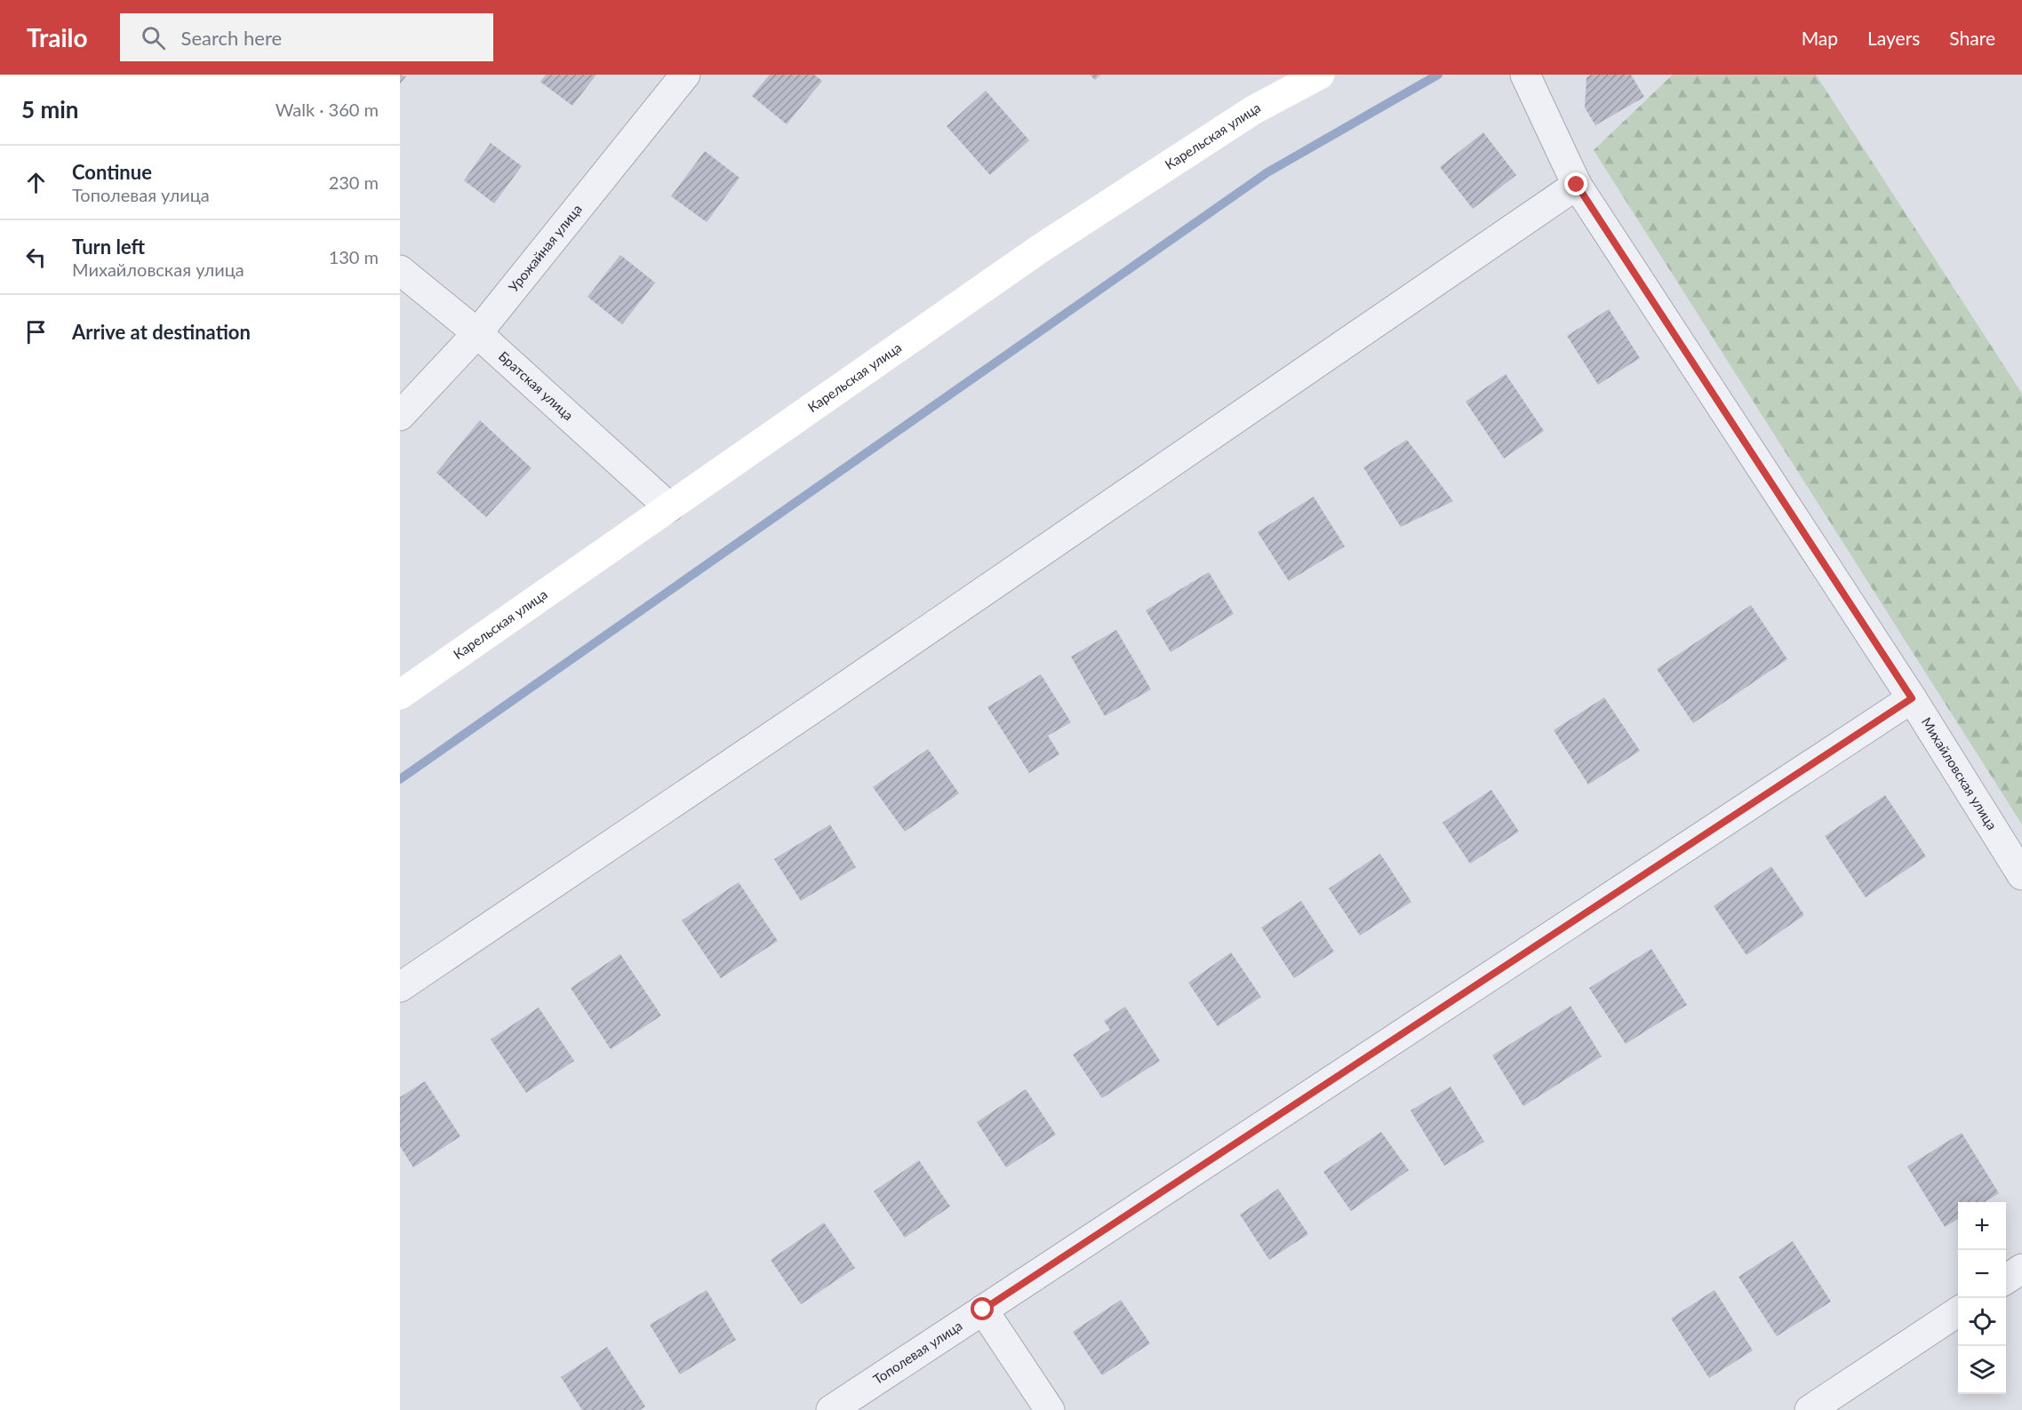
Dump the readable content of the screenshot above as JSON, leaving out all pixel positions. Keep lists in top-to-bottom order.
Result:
{
  "streets": {
    "main road": ["Карельская улица"],
    "street": [
      "Урожайная улица",
      "Братская улица",
      "Михайловская улица",
      "Тополевая улица"
    ]
  },
  "crossings": [
    ["Карельская улица", "Братская улица"],
    ["Урожайная улица", "Братская улица"],
    ["Михайловская улица", "Тополевая улица"]
  ],
  "page": {
    "header": "Trailo",
    "search": "Search here",
    "nav": ["Map", "Layers", "Share"],
    "heading": ["5 min", "Walk · 360 m"],
    "list": [
      ["Continue", "Тополевая улица", "230 m"],
      ["Turn left", "Михайловская улица", "130 m"],
      "Arrive at destination"
    ],
    "map_buttons": ["+", "−"]
  }
}
